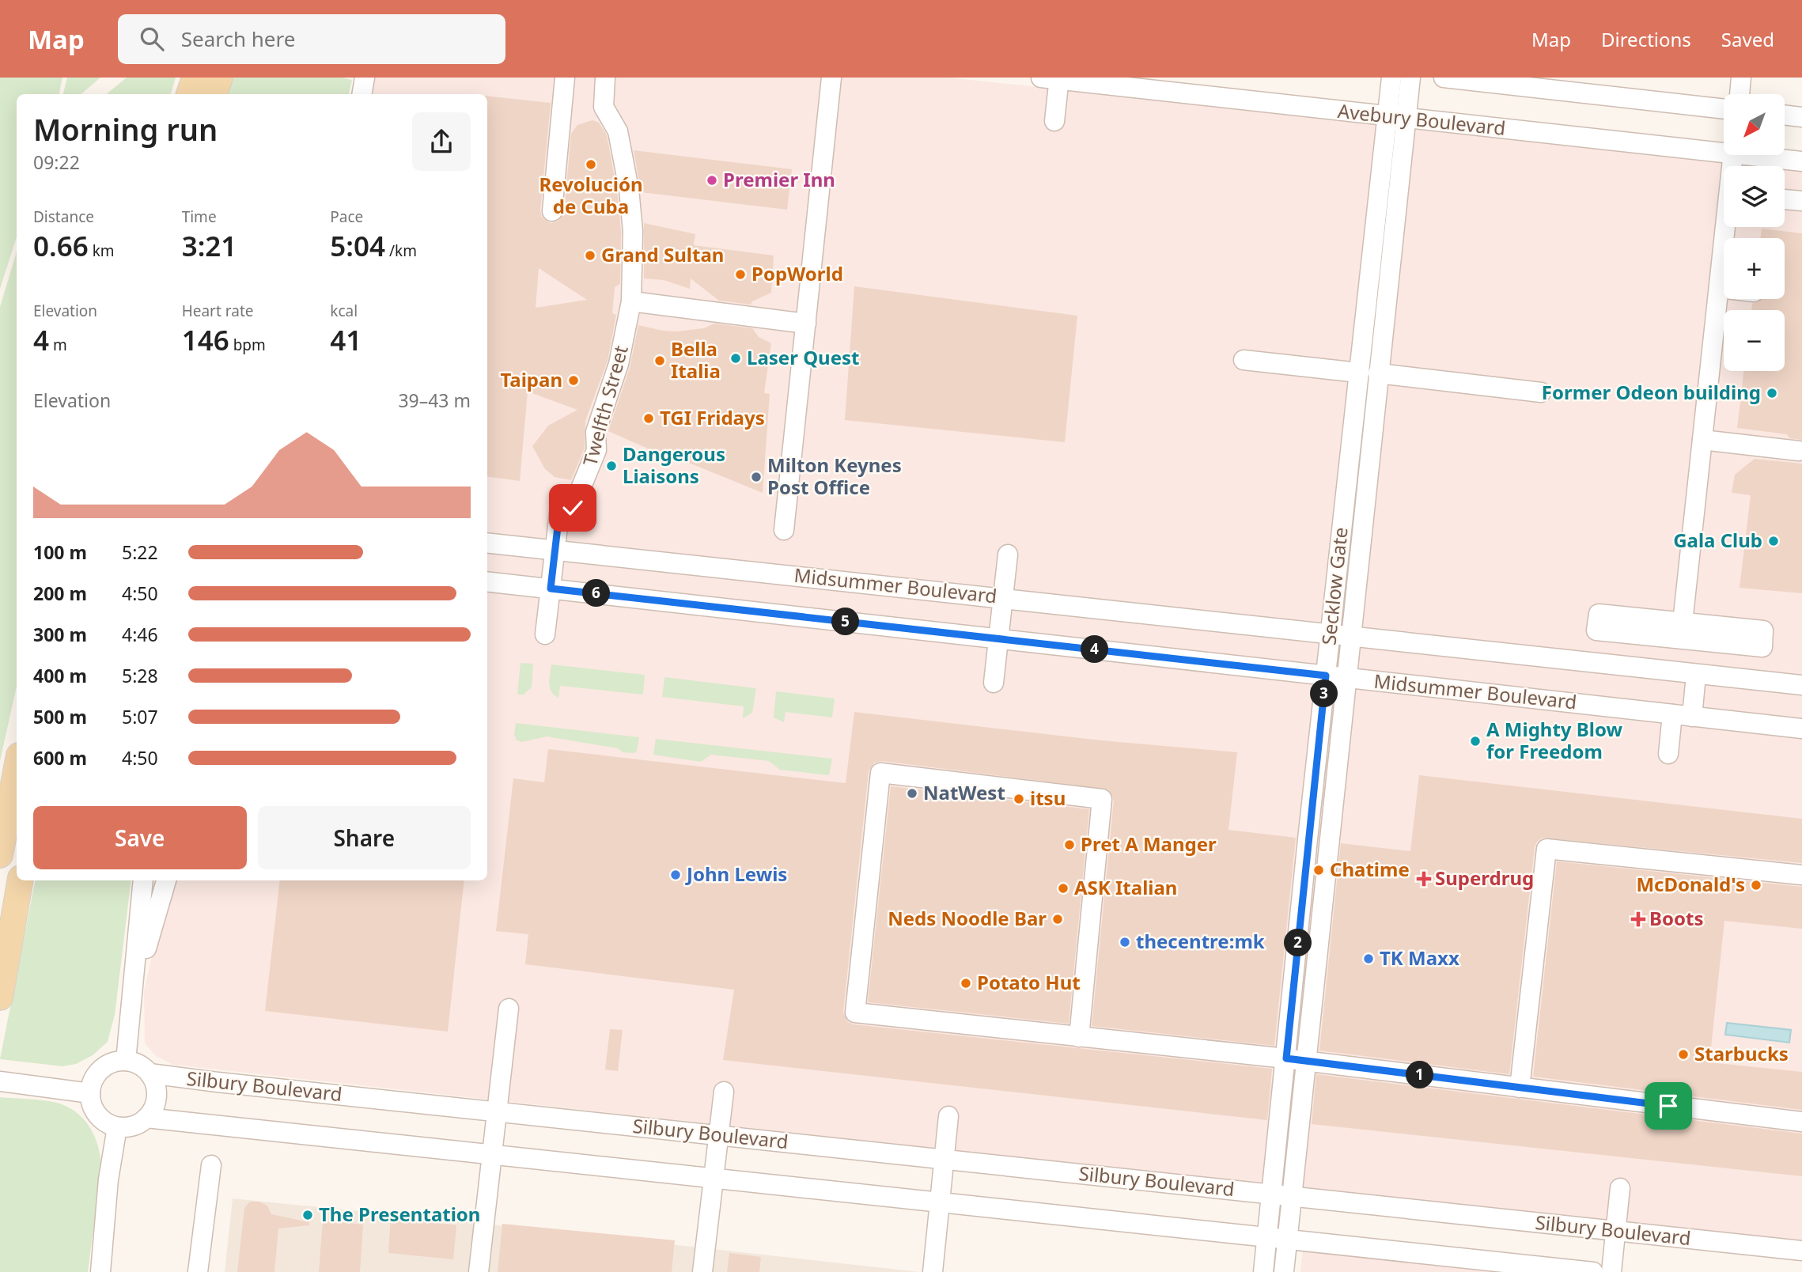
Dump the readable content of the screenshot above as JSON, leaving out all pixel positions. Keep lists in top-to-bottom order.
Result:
{
  "streets": {
    "street": [
      "Avebury Boulevard",
      "Twelfth Street",
      "Midsummer Boulevard",
      "Secklow Gate",
      "Silbury Boulevard"
    ]
  },
  "crossings": [
    ["Avebury Boulevard", "Secklow Gate"],
    ["Twelfth Street", "Midsummer Boulevard"],
    ["Midsummer Boulevard", "Secklow Gate"],
    ["Secklow Gate", "Silbury Boulevard"]
  ],
  "places": {
    "other": [
      "Revolución de Cuba",
      "Premier Inn",
      "Grand Sultan",
      "PopWorld",
      "Laser Quest",
      "Bella Italia",
      "Taipan",
      "Former Odeon building",
      "TGI Fridays",
      "Dangerous Liaisons",
      "Milton Keynes Post Office",
      "Gala Club",
      "A Mighty Blow for Freedom",
      "NatWest",
      "itsu",
      "Pret A Manger",
      "Chatime",
      "John Lewis",
      "McDonald's",
      "ASK Italian",
      "Neds Noodle Bar",
      "thecentre:mk",
      "TK Maxx",
      "Potato Hut",
      "Starbucks",
      "The Presentation"
    ],
    "health": ["Superdrug", "Boots"]
  },
  "north": "bottom left",
  "page": {
    "header": "Map",
    "search": "Search here",
    "nav": ["Map", "Directions", "Saved"],
    "map_buttons": ["+", "−"],
    "heading": ["Morning run", "09:22"],
    "stats": [
      ["Distance", "0.66 km"],
      ["Time", "3:21"],
      ["Pace", "5:04 /km"],
      ["Elevation", "4 m"],
      ["Heart rate", "146 bpm"],
      ["kcal", "41"]
    ],
    "chart": ["Elevation", "39–43 m"],
    "list": [
      {
        "name": "100 m",
        "note": "5:22"
      },
      {
        "name": "200 m",
        "note": "4:50"
      },
      {
        "name": "300 m",
        "note": "4:46"
      },
      {
        "name": "400 m",
        "note": "5:28"
      },
      {
        "name": "500 m",
        "note": "5:07"
      },
      {
        "name": "600 m",
        "note": "4:50"
      }
    ],
    "pins": [
      "6",
      "5",
      "4",
      "3",
      "2",
      "1"
    ],
    "buttons": ["Save", "Share"]
  }
}
